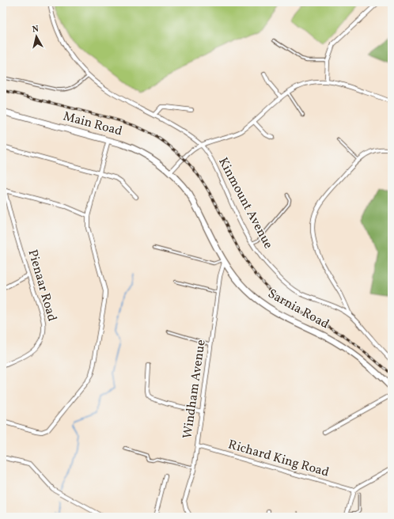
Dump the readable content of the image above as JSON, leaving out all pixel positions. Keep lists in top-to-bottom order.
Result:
{
  "streets": {
    "main road": ["Main Road", "Sarnia Road"],
    "street": [
      "Kinmount Avenue",
      "Pienaar Road",
      "Windham Avenue",
      "Richard King Road"
    ]
  },
  "crossings": [
    ["Main Road", "Sarnia Road"],
    ["Sarnia Road", "Windham Avenue"],
    ["Windham Avenue", "Richard King Road"]
  ],
  "north": "top"
}
